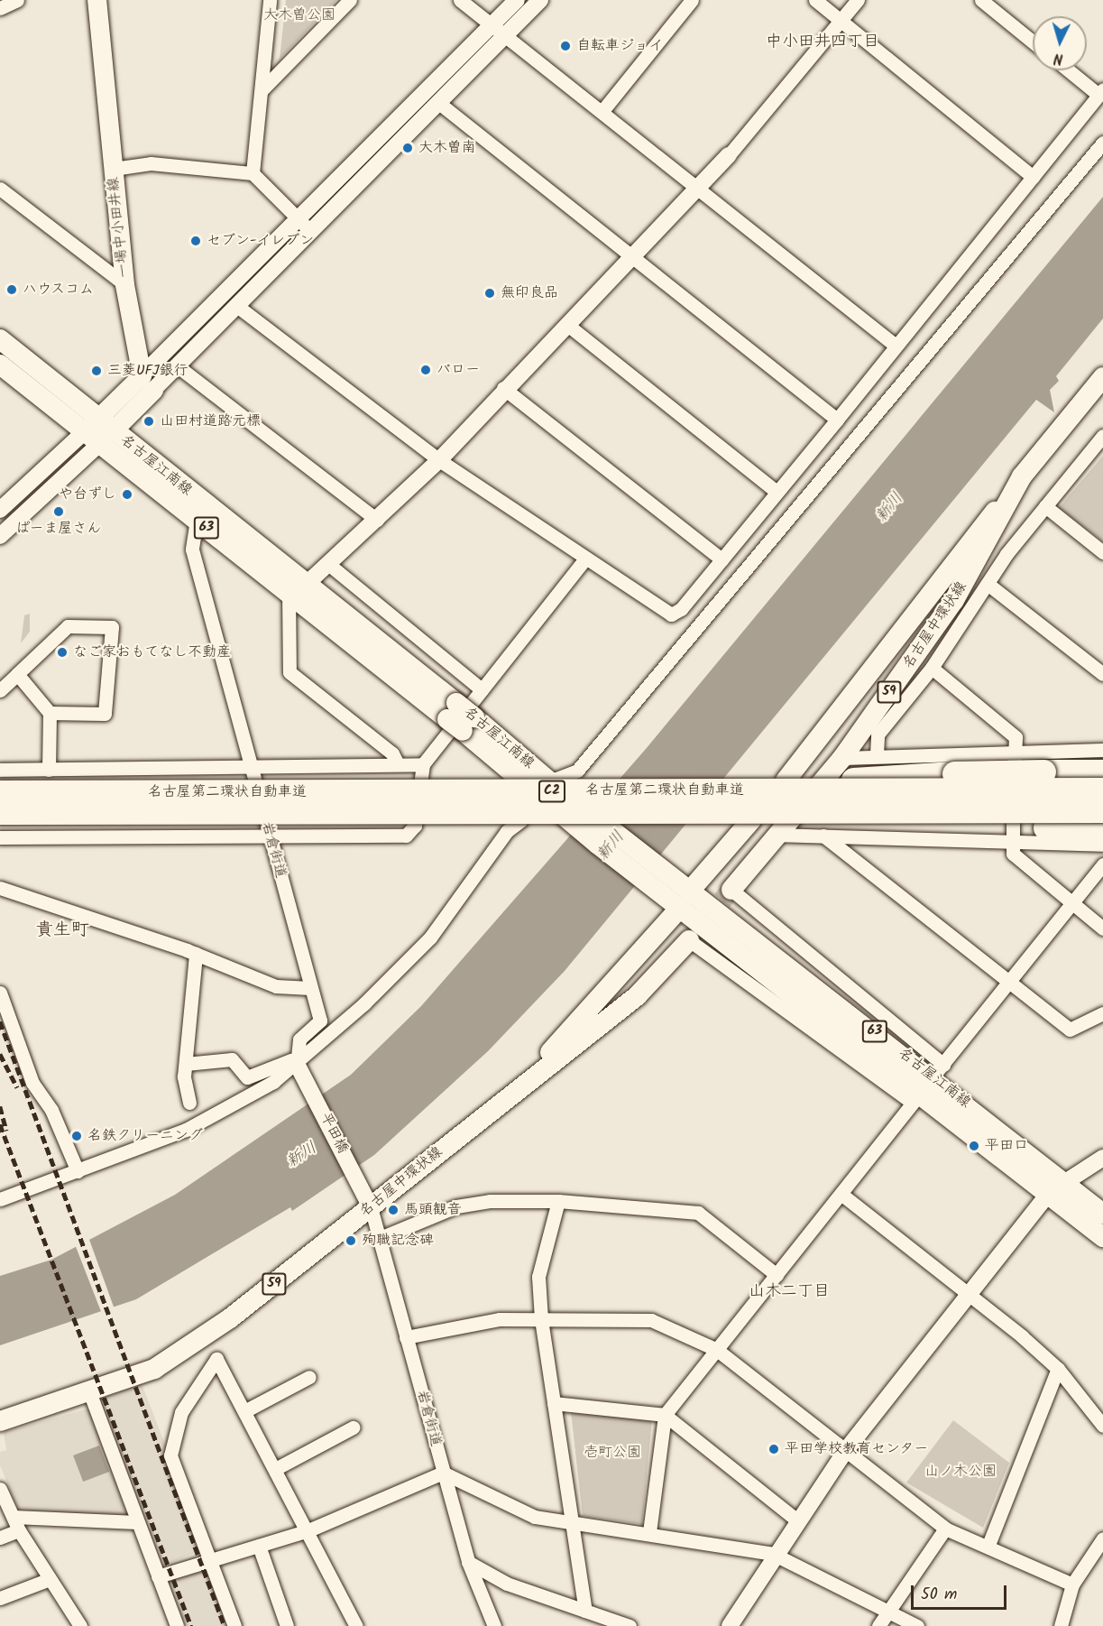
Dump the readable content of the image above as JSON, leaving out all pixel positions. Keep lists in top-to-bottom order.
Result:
{
  "streets": {
    "highway": ["名古屋第二環状自動車道", "C2"],
    "main road": [
      "一場中小田井線",
      "名古屋江南線",
      "63",
      "名古屋中環状線",
      "59"
    ],
    "street": ["岩倉街道", "平田橋"]
  },
  "crossings": [
    ["名古屋江南線", "岩倉街道"],
    ["名古屋中環状線", "岩倉街道"],
    ["名古屋中環状線", "平田橋"],
    ["岩倉街道", "平田橋"]
  ],
  "districts": ["中小田井四丁目", "貴生町", "山木二丁目"],
  "water": ["新川"],
  "parks": ["大木曽公園", "壱町公園", "山ノ木公園"],
  "places": [
    "自転車ジョイ",
    "大木曽南",
    "セブン-イレブン",
    "ハウスコム",
    "無印良品",
    "バロー",
    "三菱UFJ銀行",
    "山田村道路元標",
    "や台ずし",
    "ぱーま屋さん",
    "なご家おもてなし不動産",
    "名鉄クリーニング",
    "平田口",
    "馬頭観音",
    "殉職記念碑",
    "平田学校教育センター"
  ],
  "scale_bar": "50 m",
  "north": "bottom"
}
